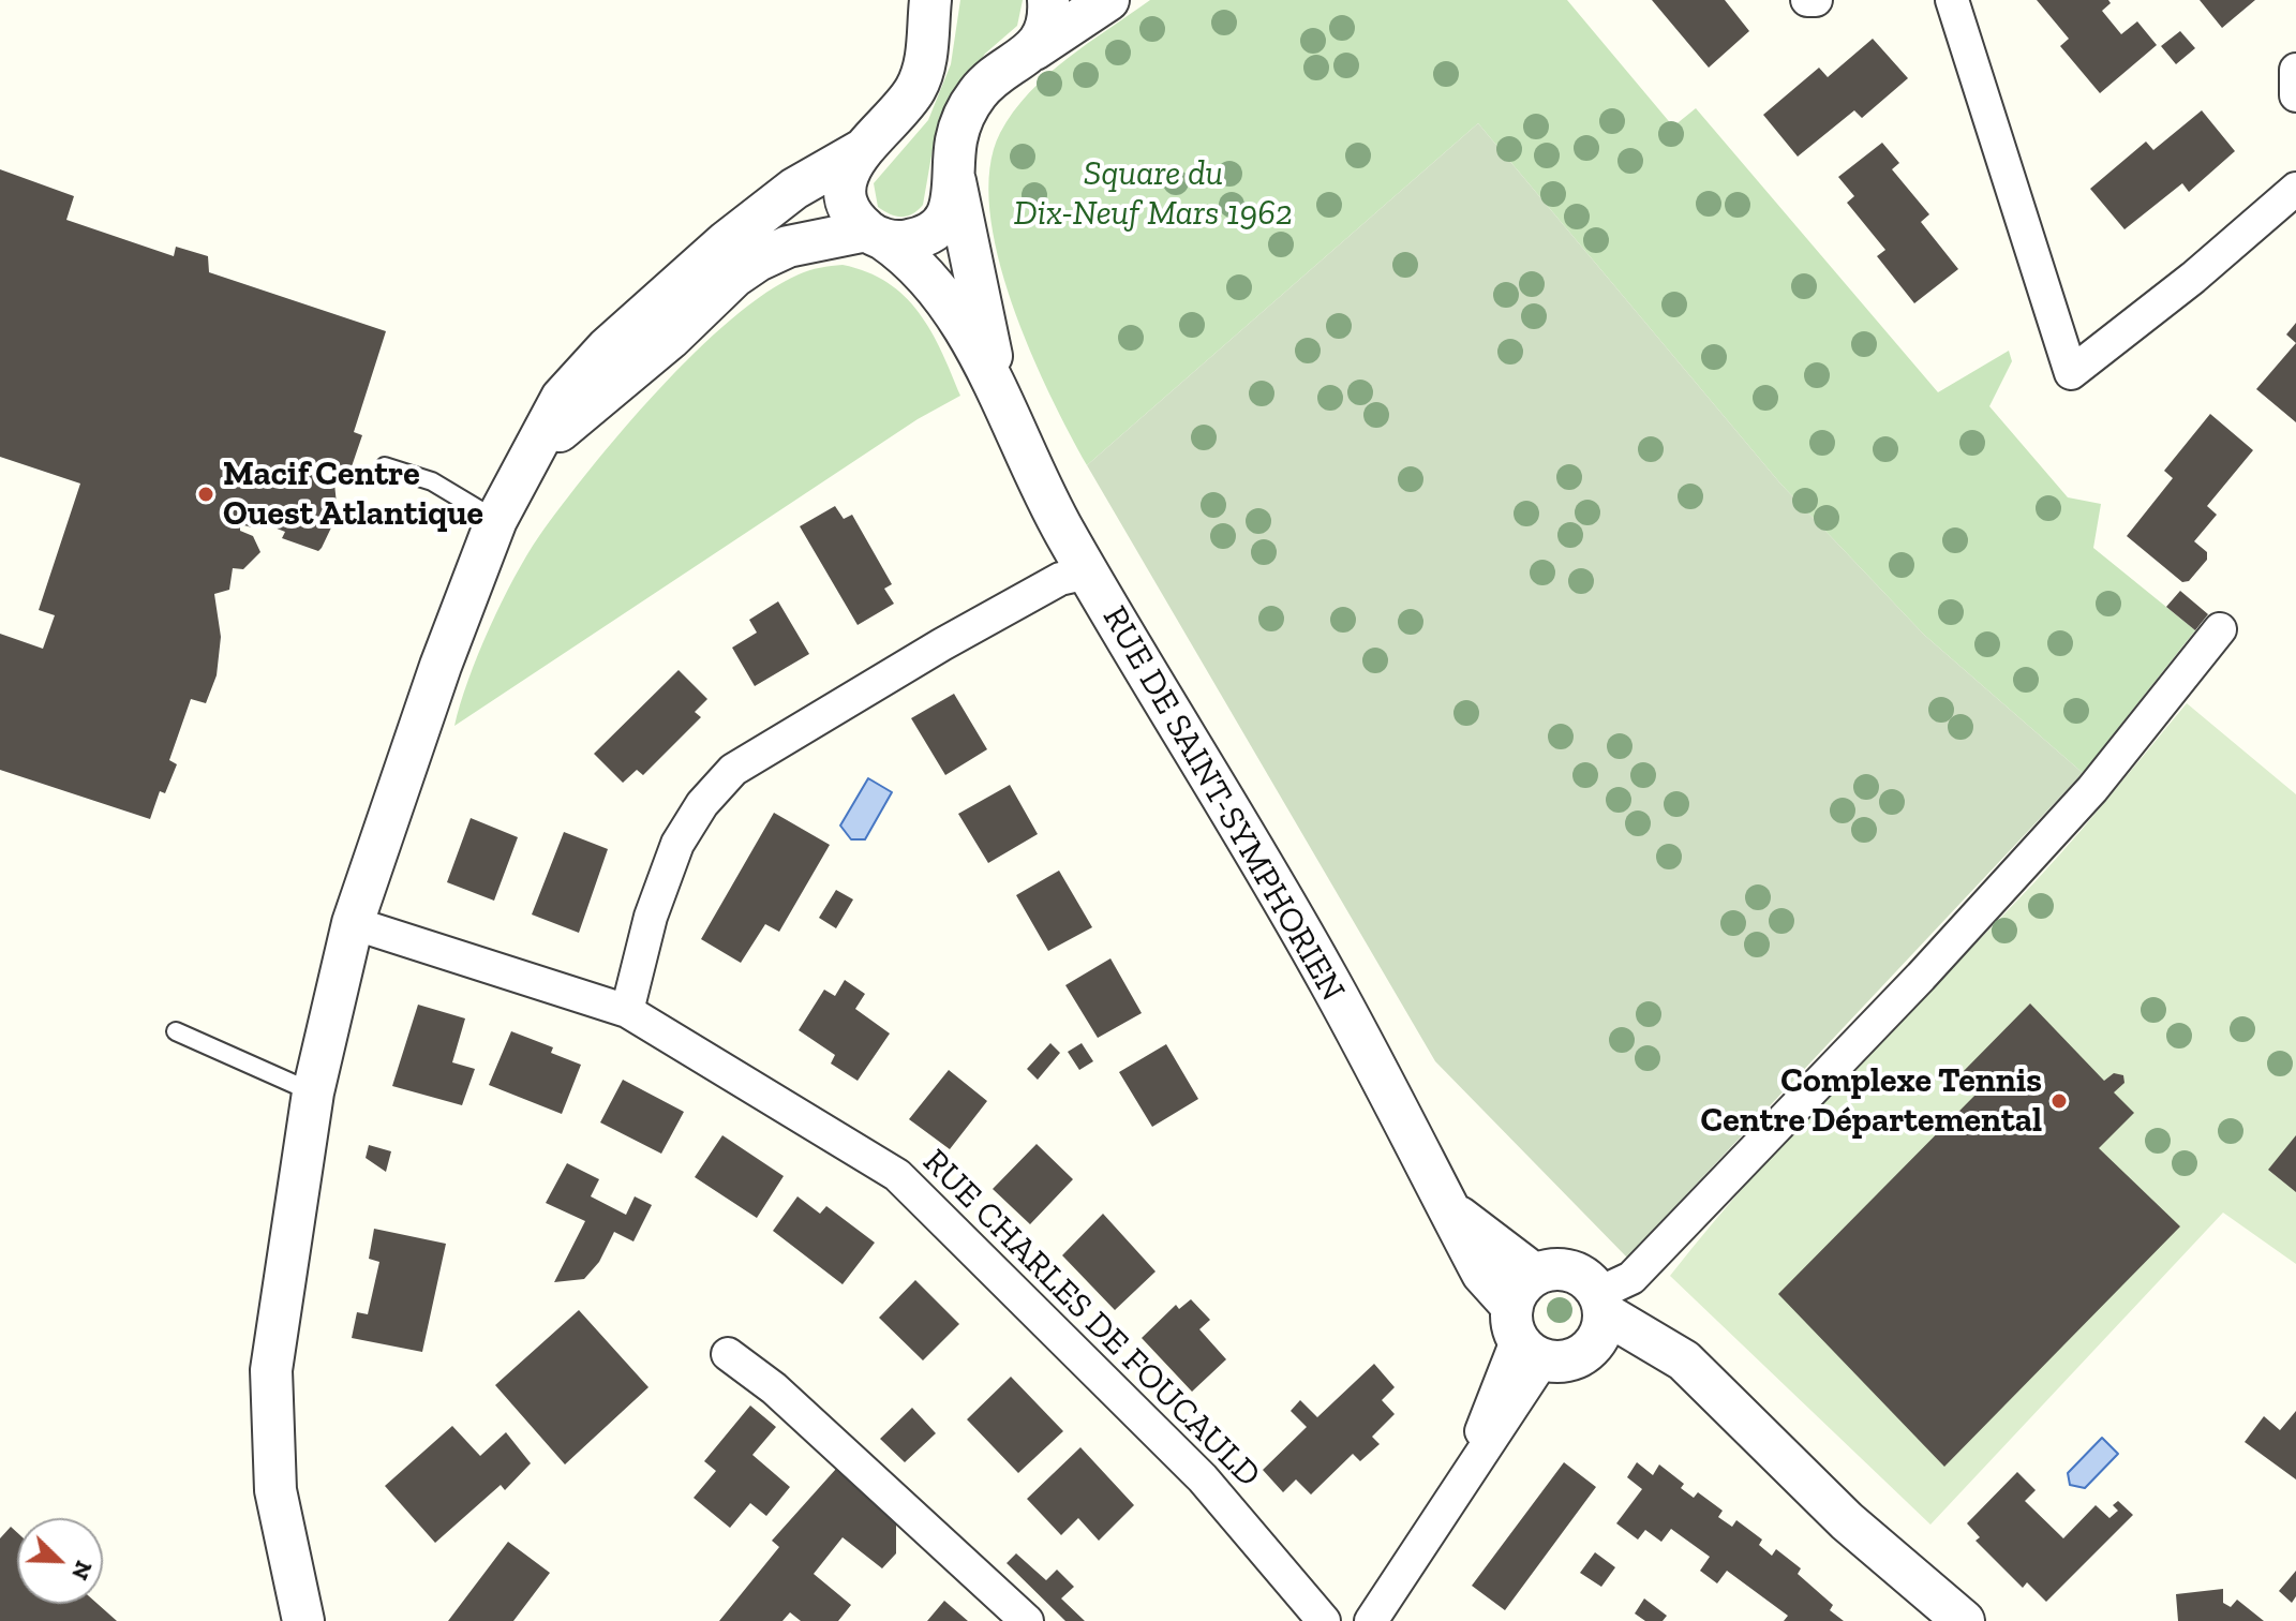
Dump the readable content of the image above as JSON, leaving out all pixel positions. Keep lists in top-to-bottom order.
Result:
{
  "streets": {
    "street": ["RUE DE SAINT-SYMPHORIEN", "RUE CHARLES DE FOUCAULD"]
  },
  "parks": ["Square du Dix-Neuf Mars 1962"],
  "places": ["Macif Centre Ouest Atlantique", "Complexe Tennis Centre Départemental"],
  "north": "bottom right"
}
